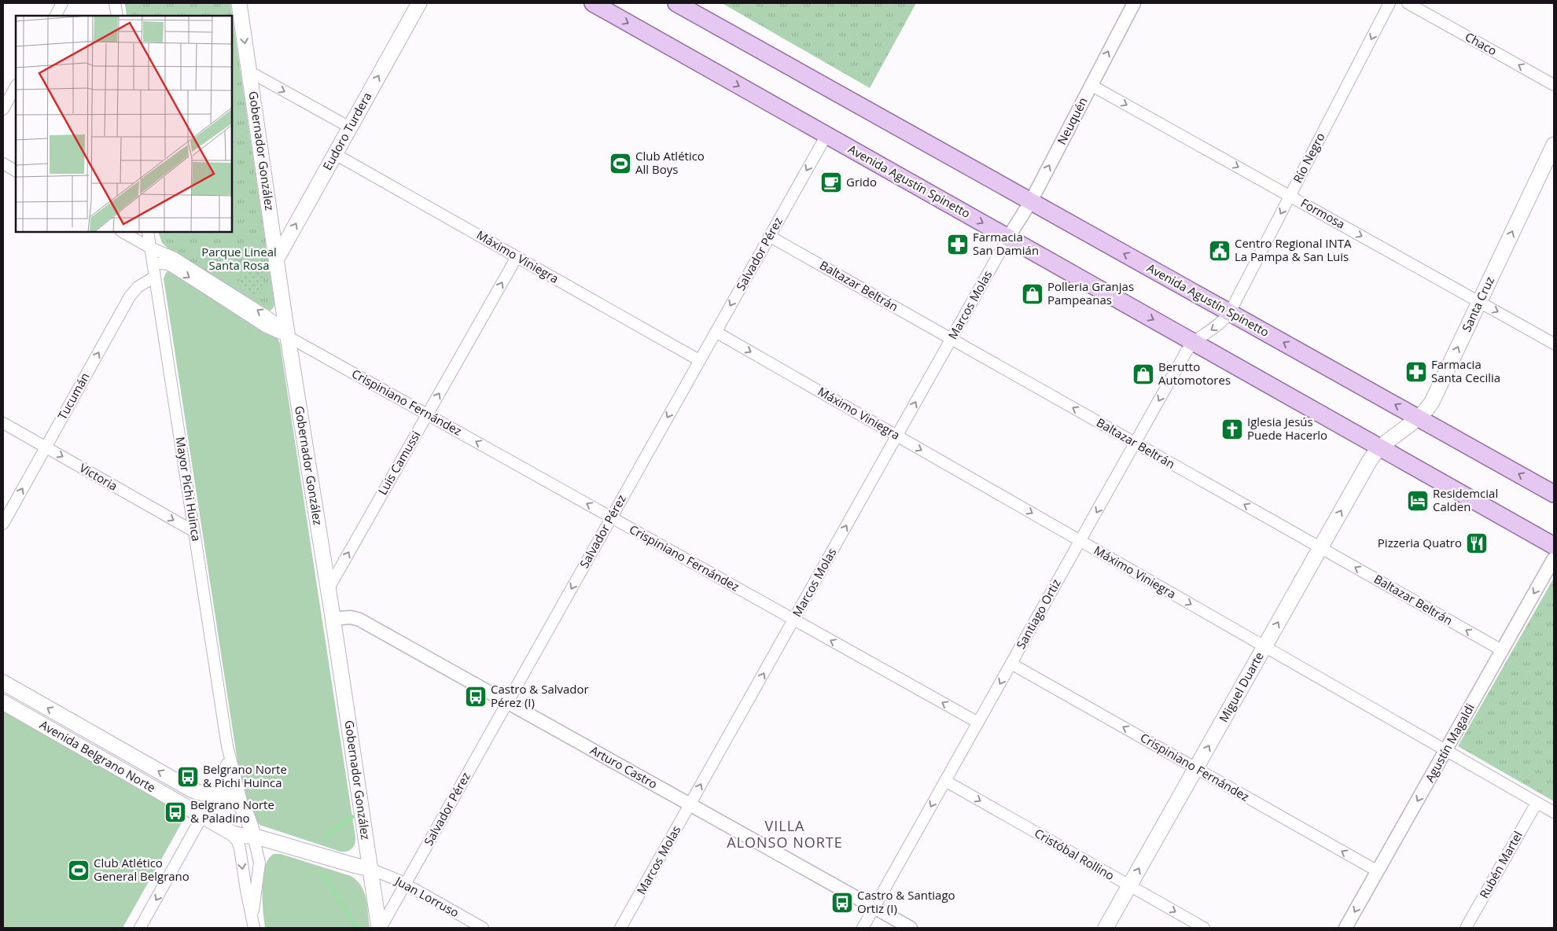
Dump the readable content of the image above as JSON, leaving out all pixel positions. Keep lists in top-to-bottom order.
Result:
{
  "streets": {
    "main road": [
      "Eudoro Turdera",
      "Gobernador González",
      "Avenida Agustín Spinetto",
      "Santa Cruz",
      "Mayor Pichi Huinca",
      "Miguel Duarte",
      "Avenida Belgrano Norte"
    ],
    "street": [
      "Chaco",
      "Neuquén",
      "Río Negro",
      "Formosa",
      "Salvador Pérez",
      "Máximo Viniegra",
      "Baltazar Beltrán",
      "Marcos Molas",
      "Tucumán",
      "Crispiniano Fernández",
      "Luis Camussi",
      "Victoria",
      "Santiago Ortiz",
      "Agustín Magaldi",
      "Arturo Castro",
      "Cristóbal Rollino",
      "Rubén Martel",
      "Juan Lorruso"
    ]
  },
  "crossings": [
    ["Neuquén", "Avenida Agustín Spinetto"],
    ["Neuquén", "Formosa"],
    ["Neuquén", "Marcos Molas"],
    ["Eudoro Turdera", "Gobernador González"],
    ["Eudoro Turdera", "Máximo Viniegra"],
    ["Gobernador González", "Salvador Pérez"],
    ["Gobernador González", "Crispiniano Fernández"],
    ["Gobernador González", "Luis Camussi"],
    ["Gobernador González", "Avenida Belgrano Norte"],
    ["Gobernador González", "Arturo Castro"],
    ["Gobernador González", "Juan Lorruso"],
    ["Río Negro", "Avenida Agustín Spinetto"],
    ["Río Negro", "Formosa"],
    ["Río Negro", "Santiago Ortiz"],
    ["Avenida Agustín Spinetto", "Salvador Pérez"],
    ["Avenida Agustín Spinetto", "Santa Cruz"],
    ["Avenida Agustín Spinetto", "Marcos Molas"],
    ["Avenida Agustín Spinetto", "Santiago Ortiz"],
    ["Avenida Agustín Spinetto", "Miguel Duarte"],
    ["Formosa", "Santa Cruz"],
    ["Salvador Pérez", "Máximo Viniegra"],
    ["Salvador Pérez", "Baltazar Beltrán"],
    ["Salvador Pérez", "Crispiniano Fernández"],
    ["Salvador Pérez", "Arturo Castro"],
    ["Salvador Pérez", "Juan Lorruso"],
    ["Máximo Viniegra", "Marcos Molas"],
    ["Máximo Viniegra", "Luis Camussi"],
    ["Máximo Viniegra", "Santiago Ortiz"],
    ["Máximo Viniegra", "Miguel Duarte"],
    ["Máximo Viniegra", "Agustín Magaldi"],
    ["Máximo Viniegra", "Rubén Martel"],
    ["Baltazar Beltrán", "Marcos Molas"],
    ["Baltazar Beltrán", "Santiago Ortiz"],
    ["Baltazar Beltrán", "Miguel Duarte"],
    ["Baltazar Beltrán", "Agustín Magaldi"],
    ["Santa Cruz", "Miguel Duarte"],
    ["Marcos Molas", "Crispiniano Fernández"],
    ["Marcos Molas", "Arturo Castro"],
    ["Tucumán", "Victoria"],
    ["Tucumán", "Mayor Pichi Huinca"],
    ["Crispiniano Fernández", "Luis Camussi"],
    ["Crispiniano Fernández", "Mayor Pichi Huinca"],
    ["Crispiniano Fernández", "Santiago Ortiz"],
    ["Crispiniano Fernández", "Miguel Duarte"],
    ["Crispiniano Fernández", "Agustín Magaldi"],
    ["Victoria", "Mayor Pichi Huinca"],
    ["Mayor Pichi Huinca", "Avenida Belgrano Norte"],
    ["Santiago Ortiz", "Arturo Castro"],
    ["Santiago Ortiz", "Cristóbal Rollino"],
    ["Miguel Duarte", "Cristóbal Rollino"],
    ["Avenida Belgrano Norte", "Juan Lorruso"]
  ],
  "one_way": [
    "Chaco",
    "Neuquén",
    "Eudoro Turdera",
    "Río Negro",
    "Formosa",
    "Salvador Pérez",
    "Máximo Viniegra",
    "Baltazar Beltrán",
    "Santa Cruz",
    "Marcos Molas",
    "Tucumán",
    "Luis Camussi",
    "Victoria",
    "Santiago Ortiz",
    "Miguel Duarte",
    "Agustín Magaldi",
    "Cristóbal Rollino"
  ],
  "districts": ["VILLA ALONSO NORTE"],
  "parks": ["Parque Lineal Santa Rosa"],
  "places": {
    "sports": ["Club Atlético All Boys", "Club Atlético General Belgrano"],
    "cafe": ["Grido"],
    "pharmacy": ["Farmacia San Damián", "Farmacia Santa Cecilia"],
    "public building": ["Centro Regional INTA La Pampa & San Luis"],
    "shop": ["Polleria Granjas Pampeanas", "Berutto Automotores"],
    "church": ["Iglesia Jesús Puede Hacerlo"],
    "hotel": ["Residemcial Calden"],
    "restaurant": ["Pizzeria Quatro"],
    "bus stop": [
      "Castro & Salvador Pérez (I)",
      "Belgrano Norte & Pichi Huinca",
      "Belgrano Norte & Paladino",
      "Castro & Santiago Ortiz (I)"
    ]
  }
}
